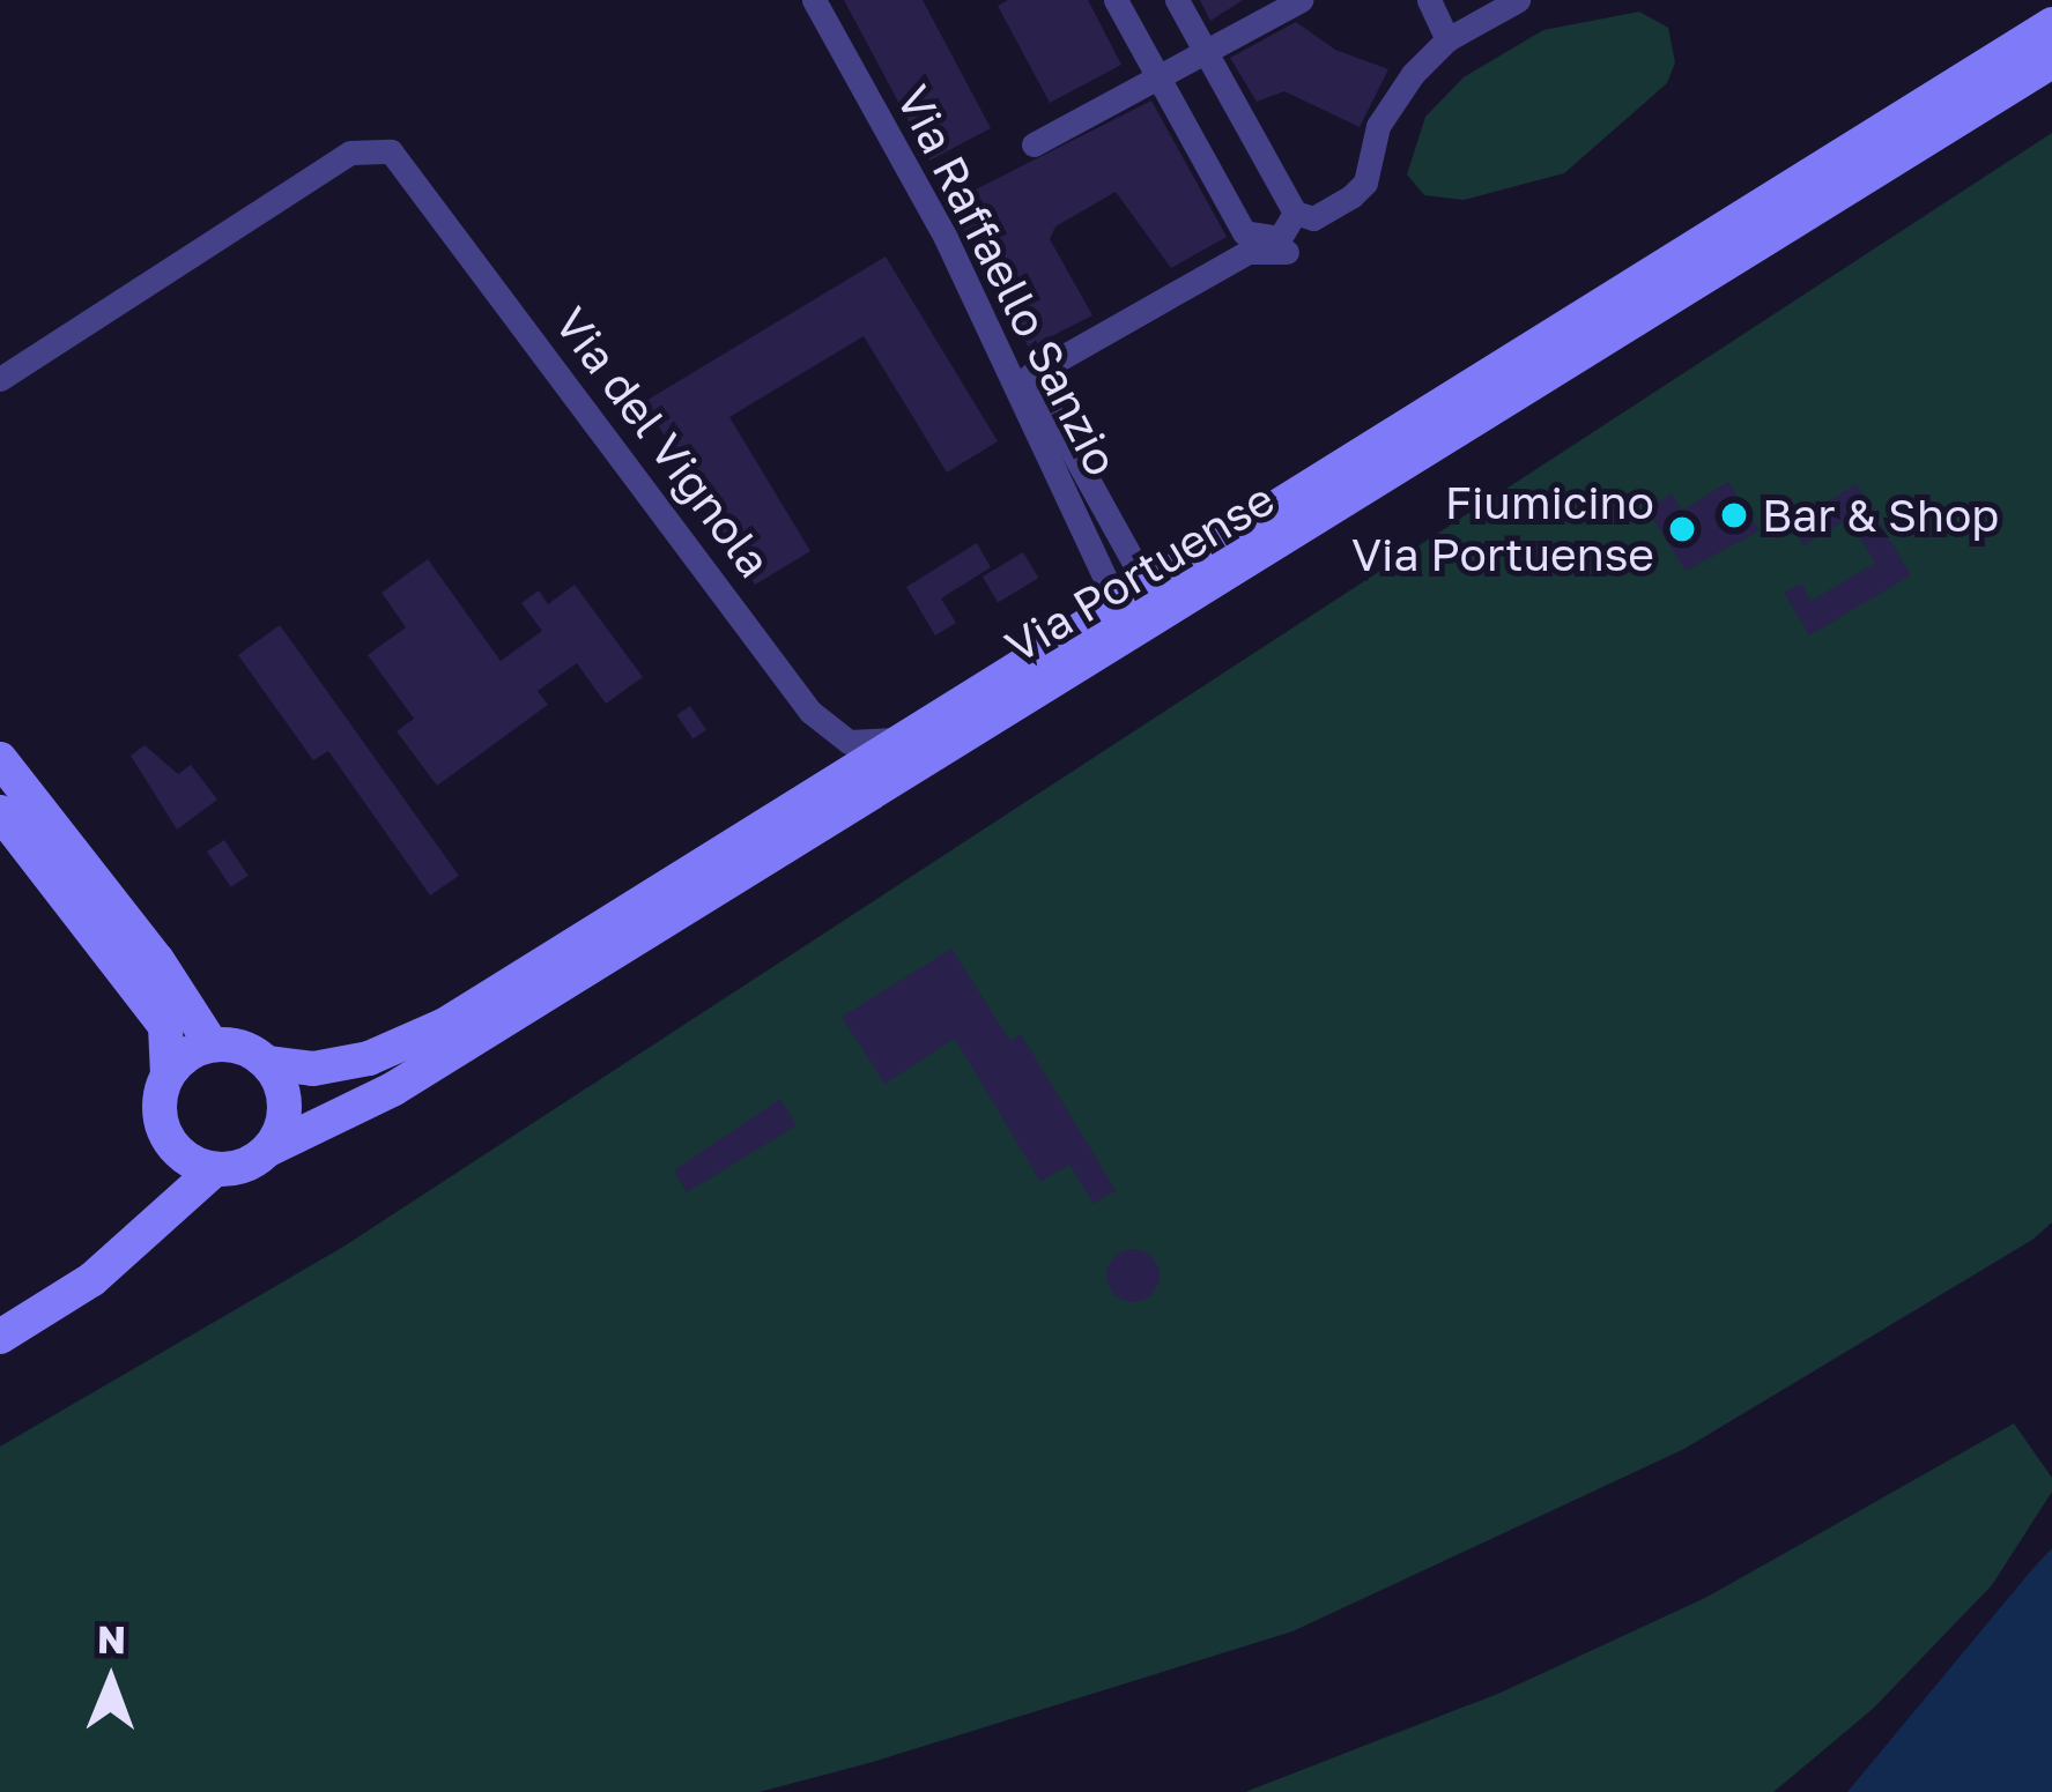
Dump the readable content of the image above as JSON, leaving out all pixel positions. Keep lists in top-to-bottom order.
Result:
{
  "streets": {
    "street": ["Via Raffaello Sanzio", "Via del Vignola", "Via Portuense"]
  },
  "crossings": [
    ["Via Raffaello Sanzio", "Via Portuense"],
    ["Via del Vignola", "Via Portuense"]
  ],
  "places": ["Bar & Shop", "Fiumicino Via Portuense"],
  "north": "top"
}
